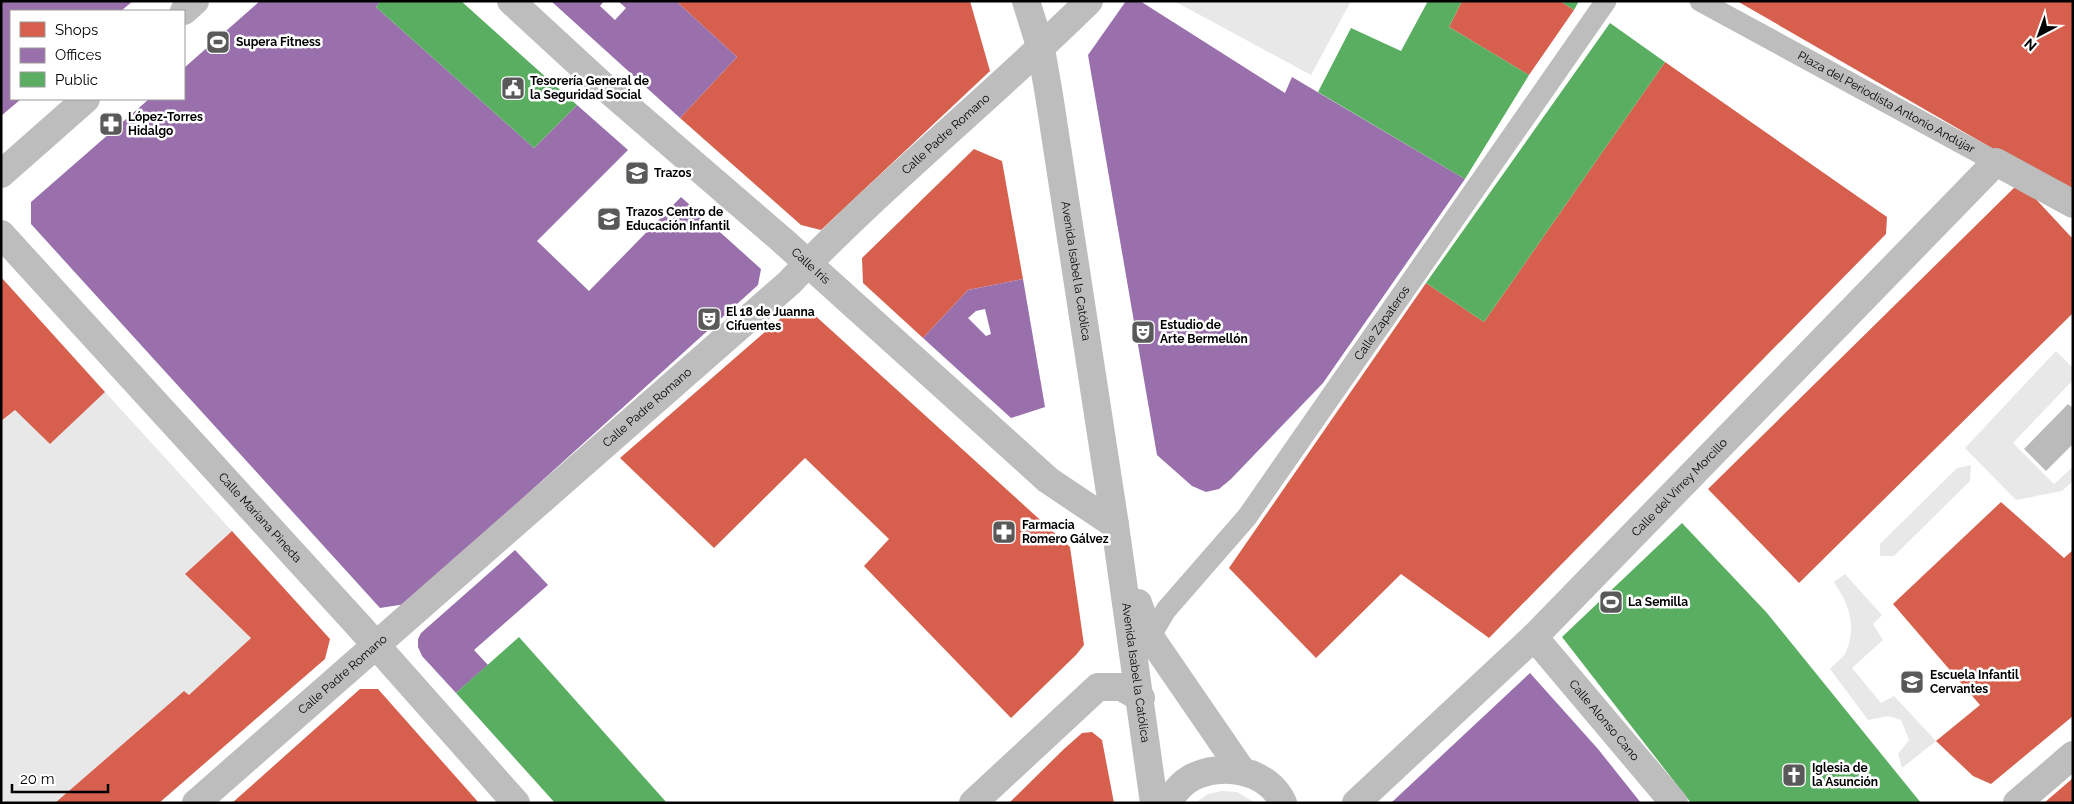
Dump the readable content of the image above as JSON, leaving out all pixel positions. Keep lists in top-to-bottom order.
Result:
{
  "streets": {
    "street": [
      "Plaza del Periodista Antonio Andújar",
      "Calle Padre Romano",
      "Calle Iris",
      "Avenida Isabel la Católica",
      "Calle Zapateros",
      "Calle del Virrey Morcillo",
      "Calle Mariana Pineda",
      "Calle Alonso Cano"
    ]
  },
  "crossings": [
    ["Plaza del Periodista Antonio Andújar", "Calle del Virrey Morcillo"],
    ["Calle Padre Romano", "Calle Iris"],
    ["Calle Padre Romano", "Avenida Isabel la Católica"],
    ["Calle Padre Romano", "Calle Mariana Pineda"],
    ["Calle Iris", "Avenida Isabel la Católica"],
    ["Avenida Isabel la Católica", "Calle Zapateros"],
    ["Calle del Virrey Morcillo", "Calle Alonso Cano"]
  ],
  "places": {
    "sports": ["Supera Fitness", "La Semilla"],
    "public building": ["Tesorería General de la Seguridad Social"],
    "pharmacy": ["López-Torres Hidalgo", "Farmacia Romero Gálvez"],
    "school or university": ["Trazos", "Trazos Centro de Educación Infantil", "Escuela Infantil Cervantes"],
    "theatre": ["El 18 de Juanna Cifuentes", "Estudio de Arte Bermellón"],
    "church": ["Iglesia de la Asunción"]
  },
  "legend": ["Shops", "Offices", "Public"],
  "scale_bar": "20 m",
  "north": "bottom left"
}
